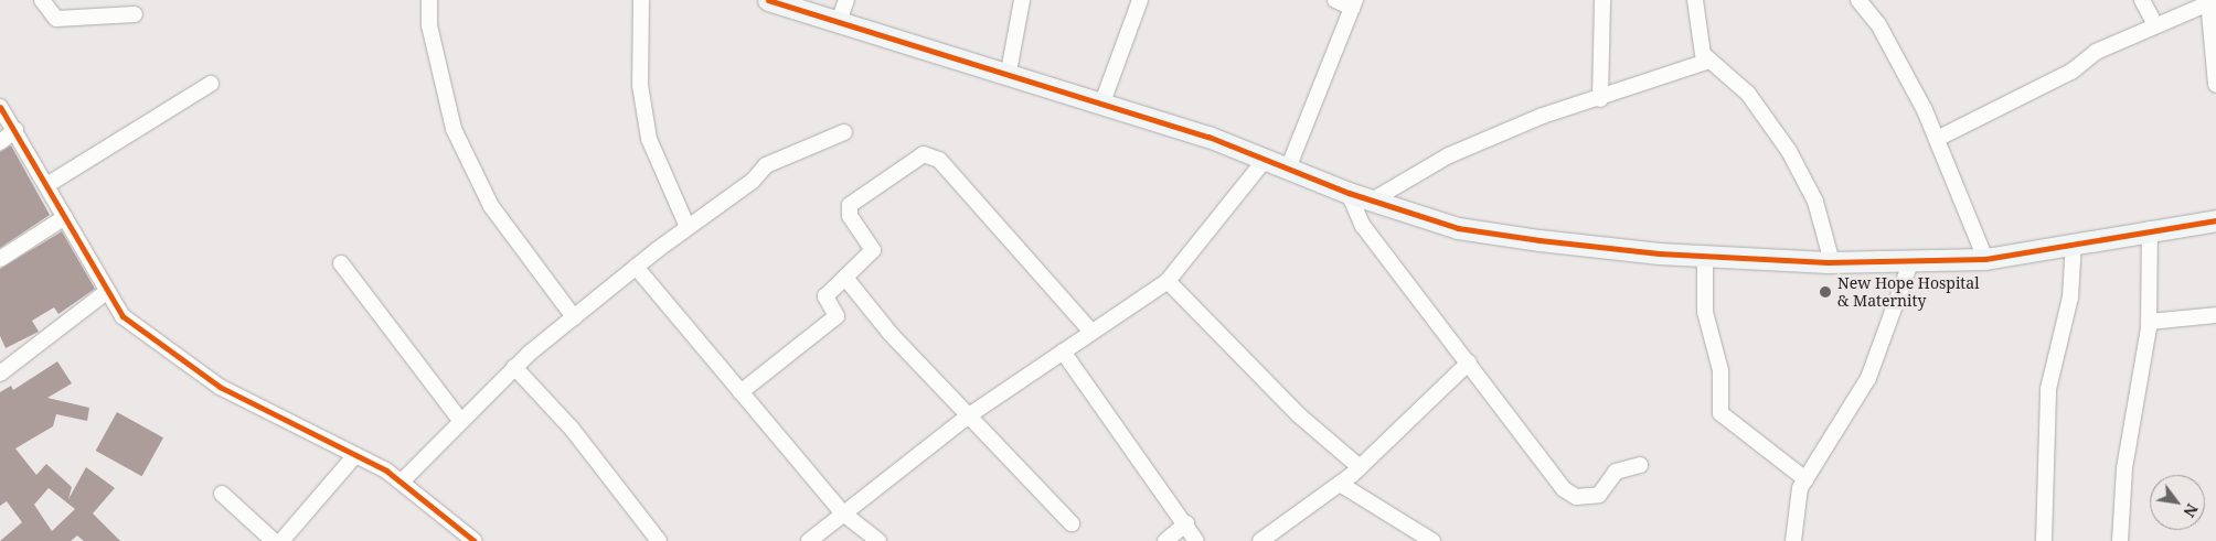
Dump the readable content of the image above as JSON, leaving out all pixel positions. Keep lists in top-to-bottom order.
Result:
{
  "places": ["New Hope Hospital & Maternity"],
  "north": "bottom right"
}
